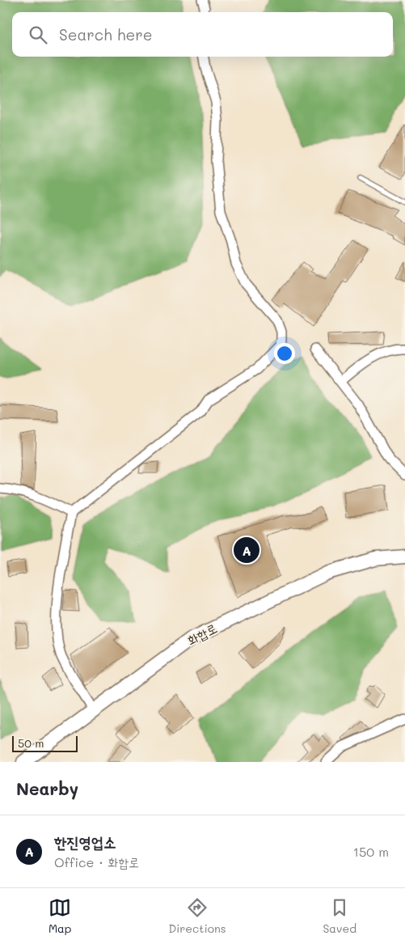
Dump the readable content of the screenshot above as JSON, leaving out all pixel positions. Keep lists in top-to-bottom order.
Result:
{
  "streets": {
    "main road": ["화합로"]
  },
  "scale_bar": "50 m",
  "page": {
    "search": "Search here",
    "pins": "A",
    "scale": "50 m",
    "heading": "Nearby",
    "list": [
      {
        "mark": "A",
        "name": "한진영업소",
        "note": "Office · 화합로",
        "value": "150 m"
      }
    ],
    "nav": ["Map", "Directions", "Saved"]
  }
}
